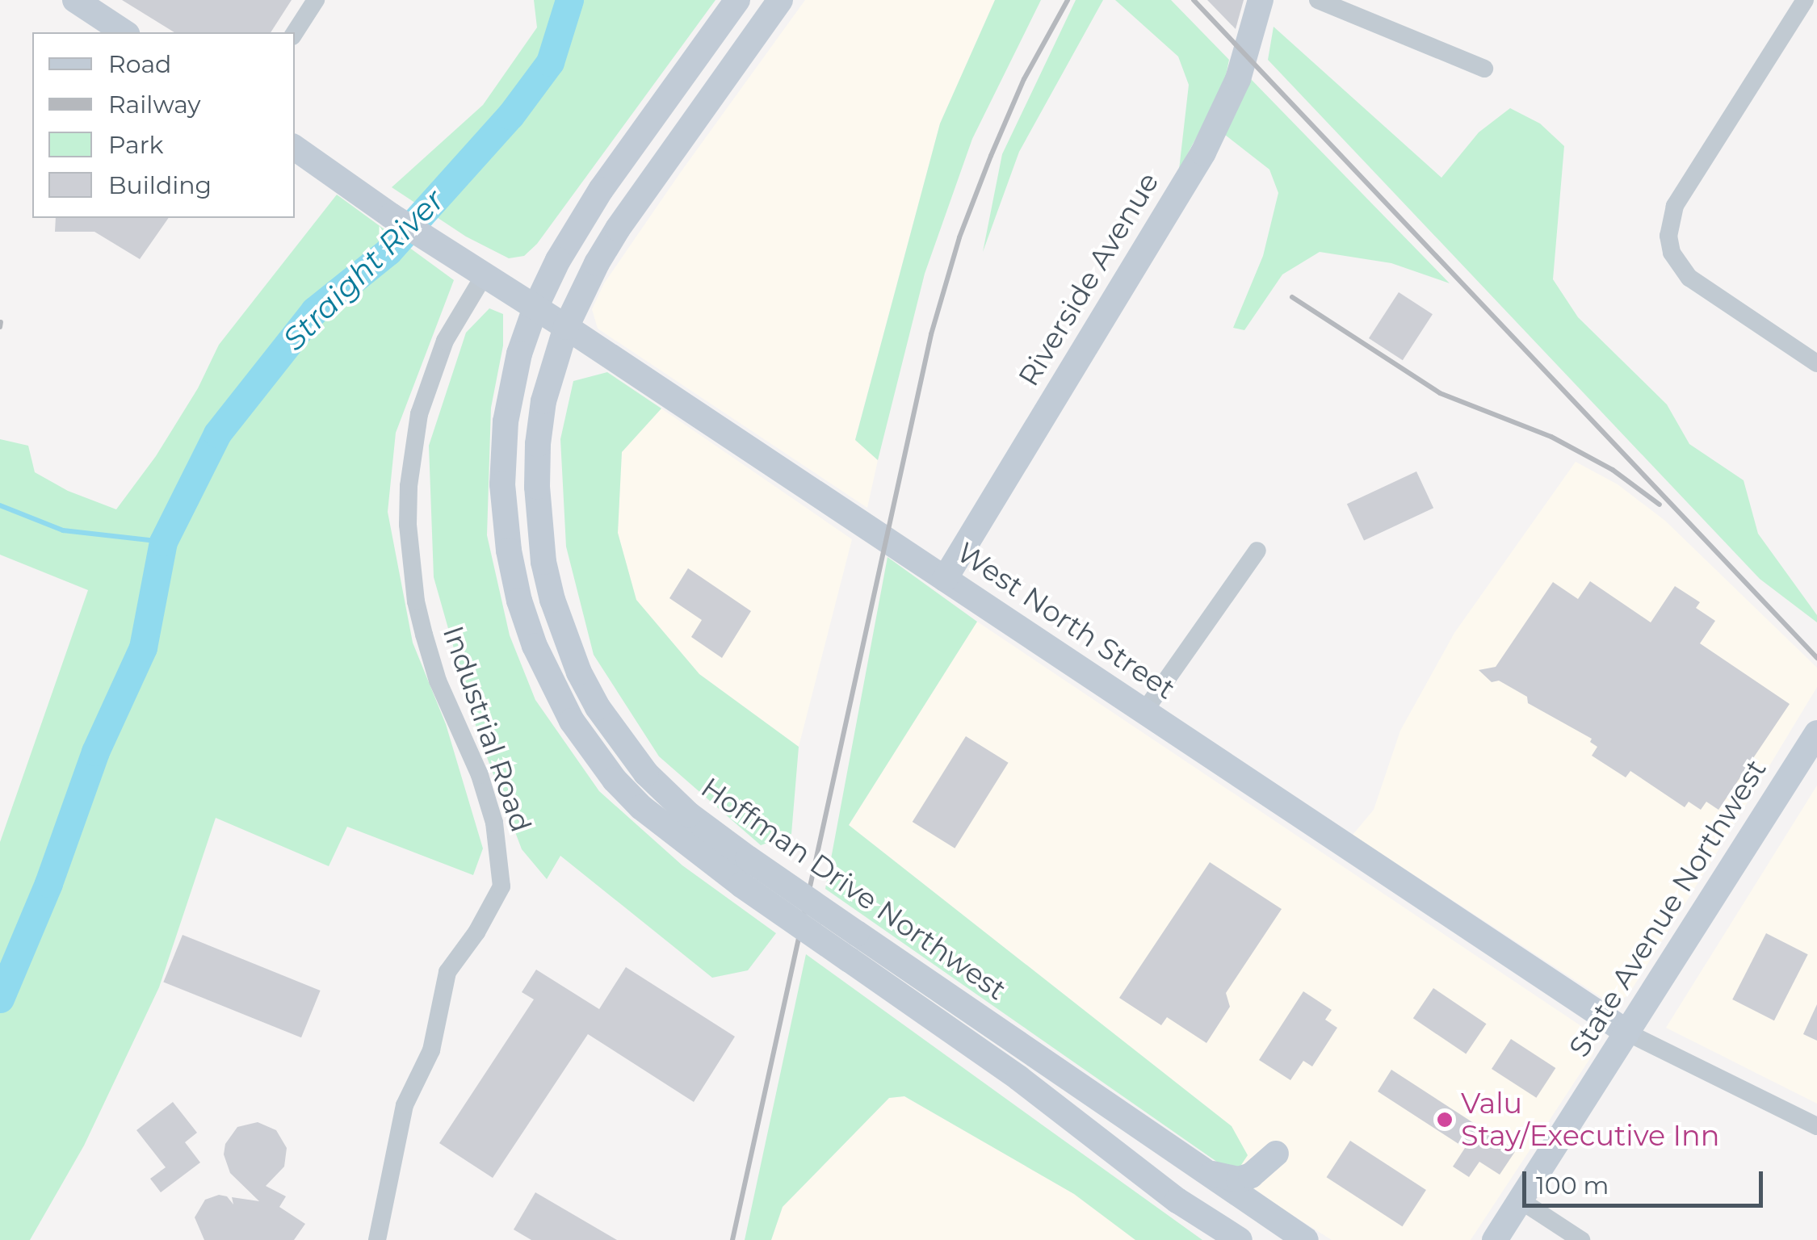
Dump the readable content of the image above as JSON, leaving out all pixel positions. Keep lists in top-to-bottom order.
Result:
{
  "streets": {
    "main road": [
      "Riverside Avenue",
      "West North Street",
      "Hoffman Drive Northwest",
      "State Avenue Northwest"
    ],
    "street": ["Industrial Road"]
  },
  "crossings": [
    ["Riverside Avenue", "West North Street"],
    ["West North Street", "Industrial Road"],
    ["West North Street", "Hoffman Drive Northwest"],
    ["West North Street", "State Avenue Northwest"]
  ],
  "water": ["Straight River"],
  "places": ["Valu Stay/Executive Inn"],
  "legend": [
    "Road",
    "Railway",
    "Park",
    "Building"
  ],
  "scale_bar": "100 m"
}
